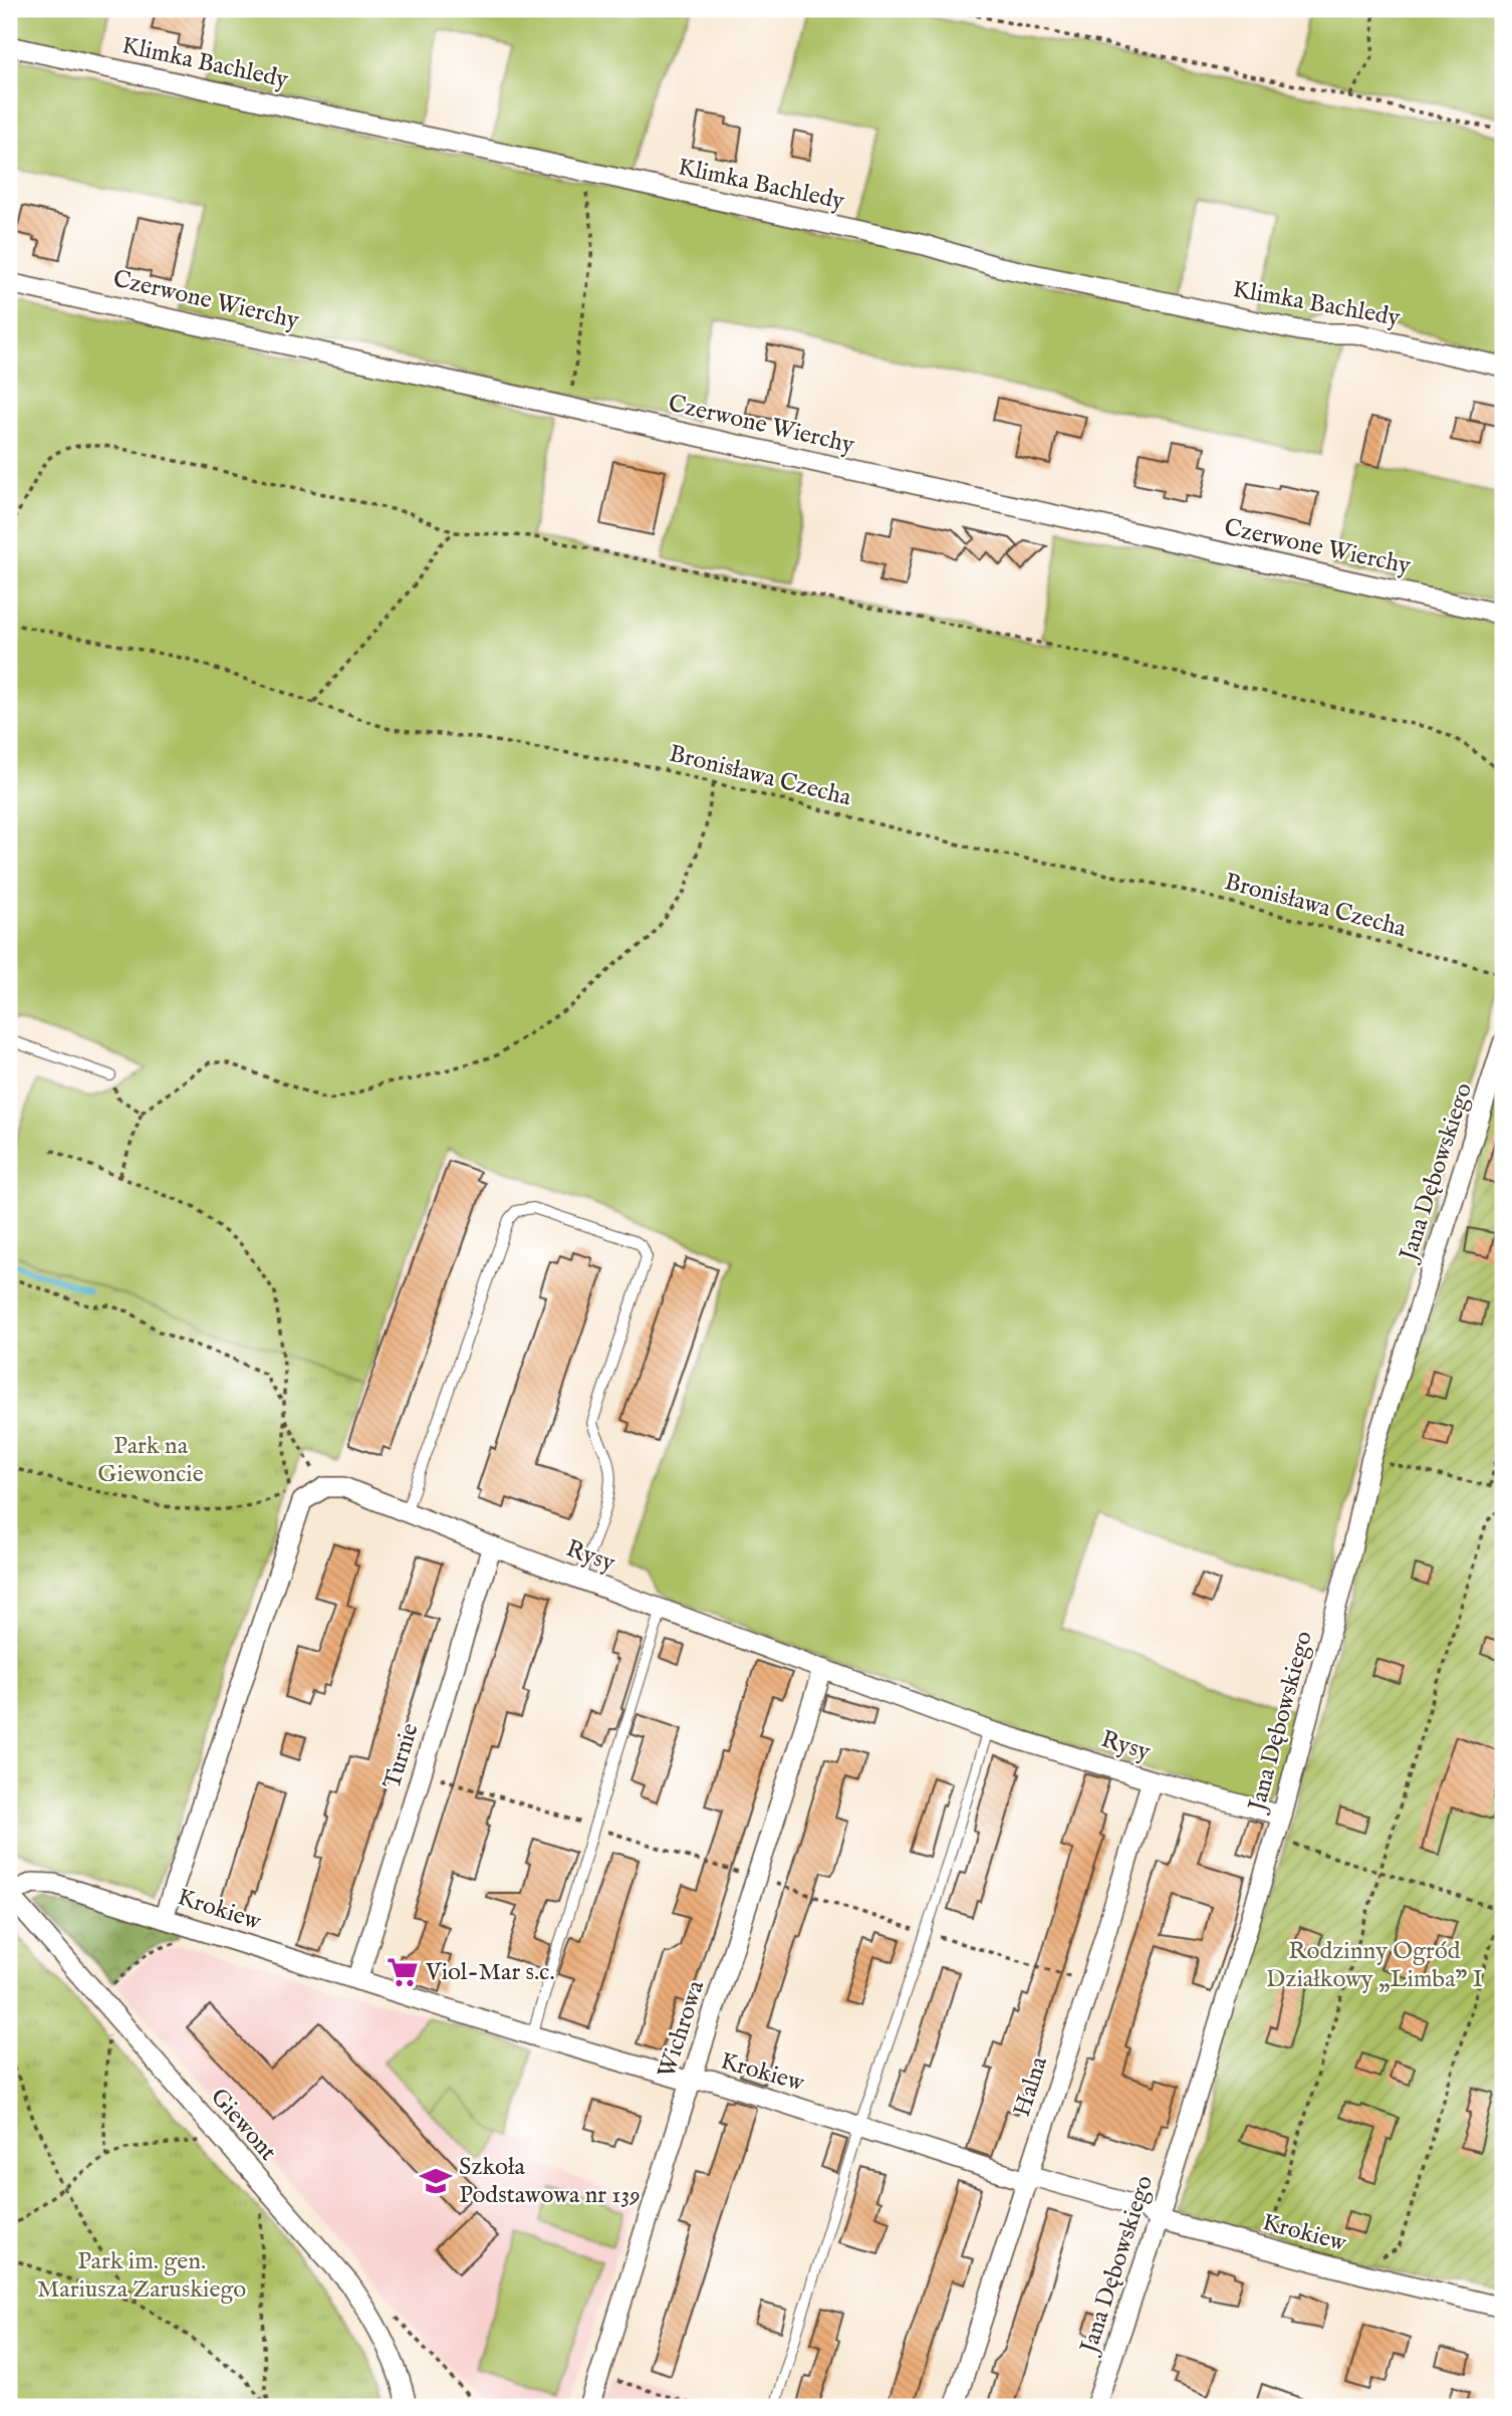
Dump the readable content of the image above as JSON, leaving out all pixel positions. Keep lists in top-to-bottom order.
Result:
{
  "streets": {
    "street": [
      "Klimka Bachledy",
      "Czerwone Wierchy",
      "Jana Dębowskiego",
      "Rysy",
      "Turnie",
      "Krokiew",
      "Wichrowa",
      "Halna",
      "Giewont"
    ],
    "path": ["Bronisława Czecha"]
  },
  "crossings": [
    ["Jana Dębowskiego", "Rysy"],
    ["Jana Dębowskiego", "Krokiew"],
    ["Rysy", "Turnie"],
    ["Rysy", "Wichrowa"],
    ["Rysy", "Halna"],
    ["Turnie", "Krokiew"],
    ["Krokiew", "Wichrowa"],
    ["Krokiew", "Halna"],
    ["Krokiew", "Giewont"]
  ],
  "parks": ["Park na Giewoncie", "Rodzinny Ogród Działkowy „Limba” I", "Park im. gen. Mariusza Zaruskiego"],
  "places": {
    "supermarket": ["Viol-Mar s.c."],
    "school or university": ["Szkoła Podstawowa nr 139"]
  }
}
